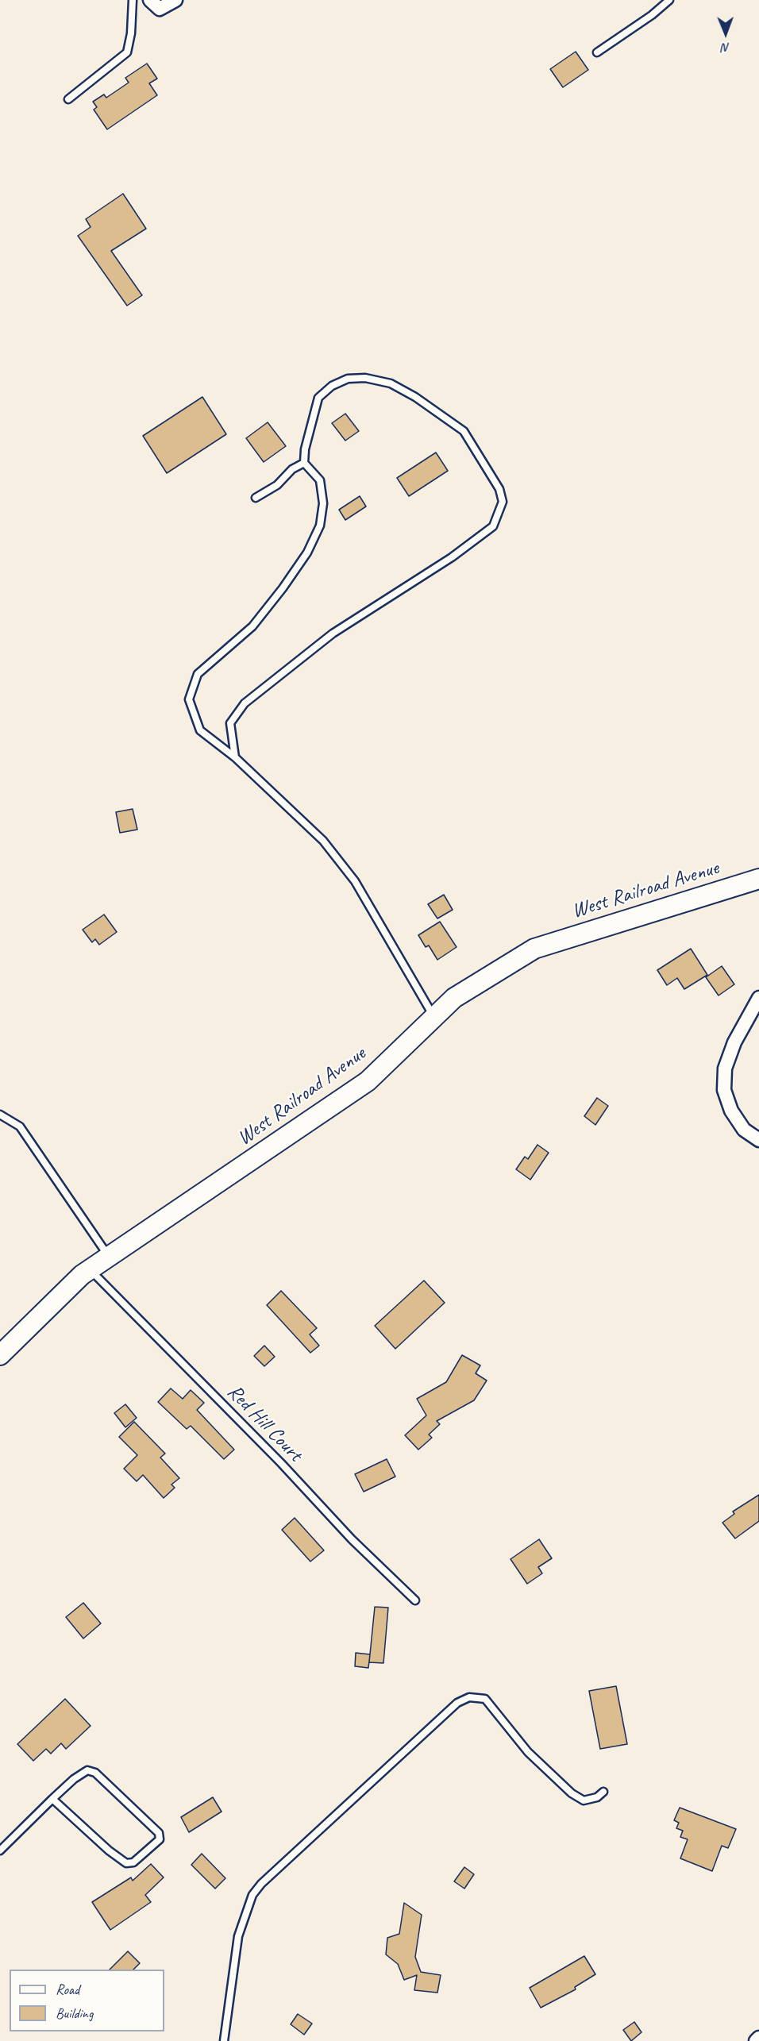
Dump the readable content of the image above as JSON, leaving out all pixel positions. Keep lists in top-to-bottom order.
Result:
{
  "streets": {
    "main road": ["West Railroad Avenue"],
    "lane": ["Red Hill Court"]
  },
  "crossings": [
    ["West Railroad Avenue", "Red Hill Court"]
  ],
  "legend": ["Road", "Building"],
  "north": "bottom"
}
